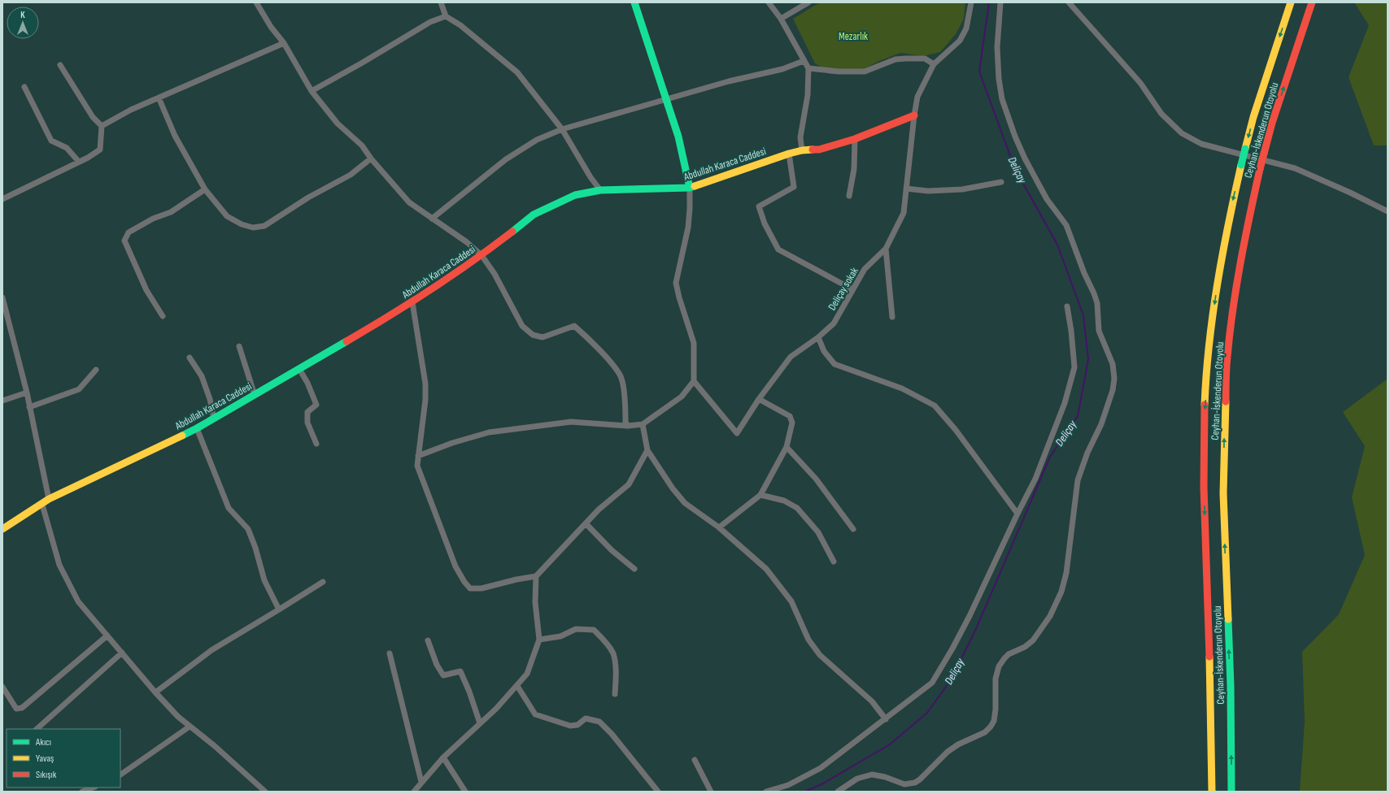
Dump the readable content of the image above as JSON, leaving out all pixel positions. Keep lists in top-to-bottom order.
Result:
{
  "streets": {
    "main road": ["Ceyhan-İskenderun Otoyolu", "Abdullah Karaca Caddesi"],
    "street": ["Deliçay sokak"]
  },
  "crossings": [
    ["Abdullah Karaca Caddesi", "Deliçay sokak"]
  ],
  "water": ["Deliçay"],
  "parks": ["Mezarlık"],
  "legend": ["Akıcı", "Yavaş", "Sıkışık"],
  "north": "top"
}
